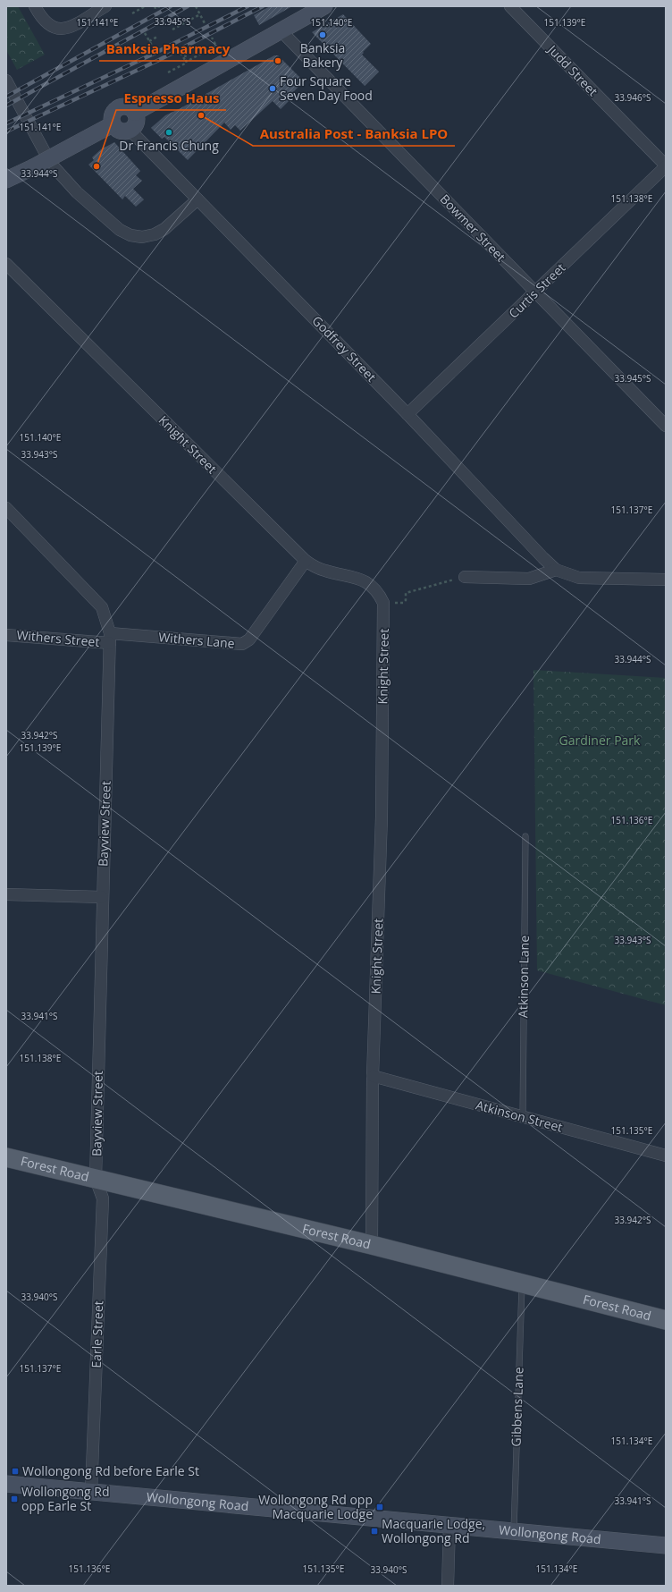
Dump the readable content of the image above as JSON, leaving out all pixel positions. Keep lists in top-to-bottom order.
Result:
{
  "streets": {
    "main road": ["Forest Road"],
    "street": [
      "Judd Street",
      "Bowmer Street",
      "Curtis Street",
      "Godfrey Street",
      "Knight Street",
      "Withers Street",
      "Withers Lane",
      "Bayview Street",
      "Atkinson Street",
      "Earle Street",
      "Wollongong Road"
    ],
    "lane": ["Atkinson Lane", "Gibbens Lane"]
  },
  "crossings": [
    ["Judd Street", "Curtis Street"],
    ["Bowmer Street", "Curtis Street"],
    ["Curtis Street", "Godfrey Street"],
    ["Knight Street", "Withers Lane"],
    ["Knight Street", "Atkinson Street"],
    ["Knight Street", "Forest Road"],
    ["Withers Street", "Withers Lane"],
    ["Withers Street", "Bayview Street"],
    ["Withers Lane", "Bayview Street"],
    ["Bayview Street", "Forest Road"],
    ["Bayview Street", "Earle Street"],
    ["Atkinson Lane", "Atkinson Street"],
    ["Forest Road", "Earle Street"],
    ["Forest Road", "Gibbens Lane"],
    ["Earle Street", "Wollongong Road"],
    ["Gibbens Lane", "Wollongong Road"]
  ],
  "parks": ["Gardiner Park"],
  "places": {
    "other": [
      "Banksia Bakery",
      "Banksia Pharmacy",
      "Four Square Seven Day Food",
      "Australia Post - Banksia LPO",
      "Dr Francis Chung",
      "Espresso Haus"
    ],
    "transit": [
      "Wollongong Rd before Earle St",
      "Wollongong Rd opp Earle St",
      "Wollongong Rd opp Macquarie Lodge",
      "Macquarie Lodge, Wollongong Rd"
    ]
  },
  "coordinates": [
    "33.945°S",
    "151.141°E",
    "151.140°E",
    "151.139°E",
    "33.946°S",
    "33.944°S",
    "151.138°E",
    "33.943°S",
    "151.137°E",
    "33.942°S",
    "151.136°E",
    "33.941°S",
    "151.135°E",
    "33.940°S",
    "151.134°E"
  ]
}
